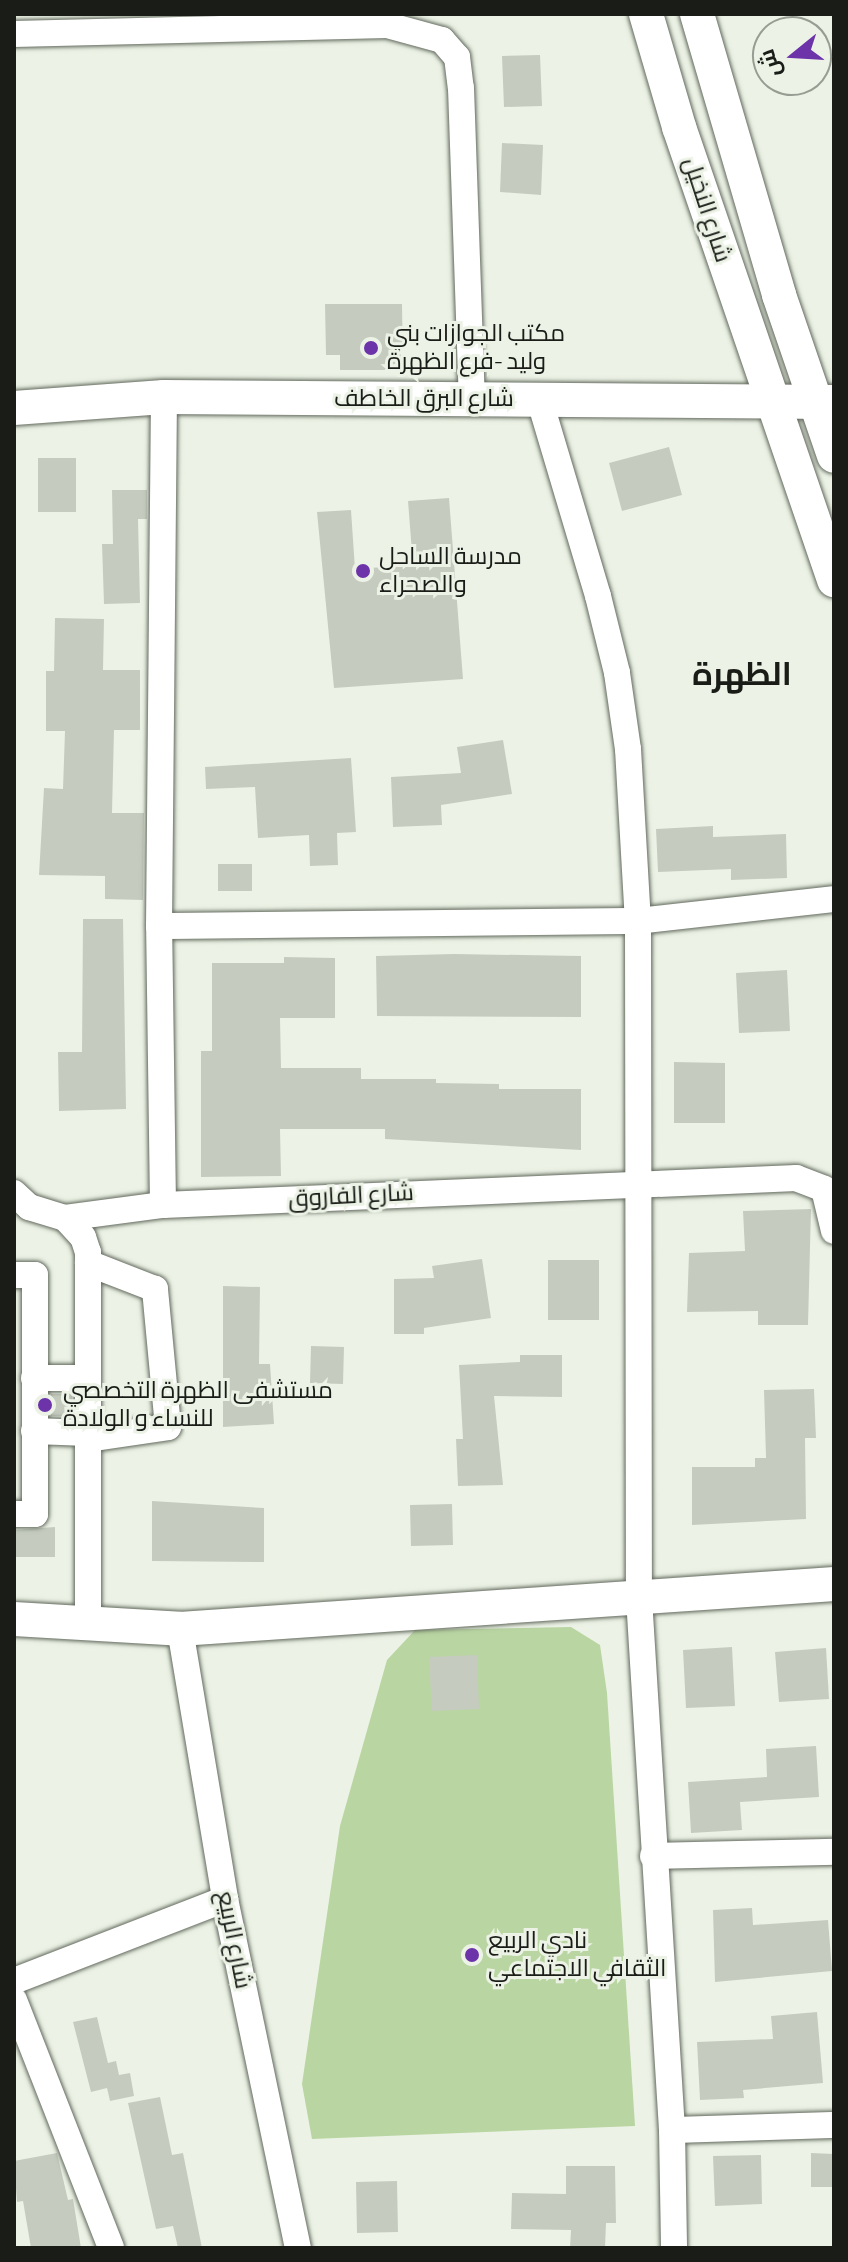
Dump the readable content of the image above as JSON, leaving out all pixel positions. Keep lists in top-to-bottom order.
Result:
{
  "streets": {
    "main road": ["شارع النخيل", "شارع البرق الخاطف"],
    "street": ["شارع الفاروق", "شارع الربيع"]
  },
  "crossings": [
    ["شارع النخيل", "شارع البرق الخاطف"]
  ],
  "districts": ["الظهرة"],
  "places": [
    "مكتب الجوازات بني وليد -فرع الظهرة",
    "مدرسة الساحل والصحراء",
    "مستشفى الظهرة التخصصي للنساء و الولادة",
    "نادي الربيع الثقافي الاجتماعي"
  ],
  "north": "left"
}
